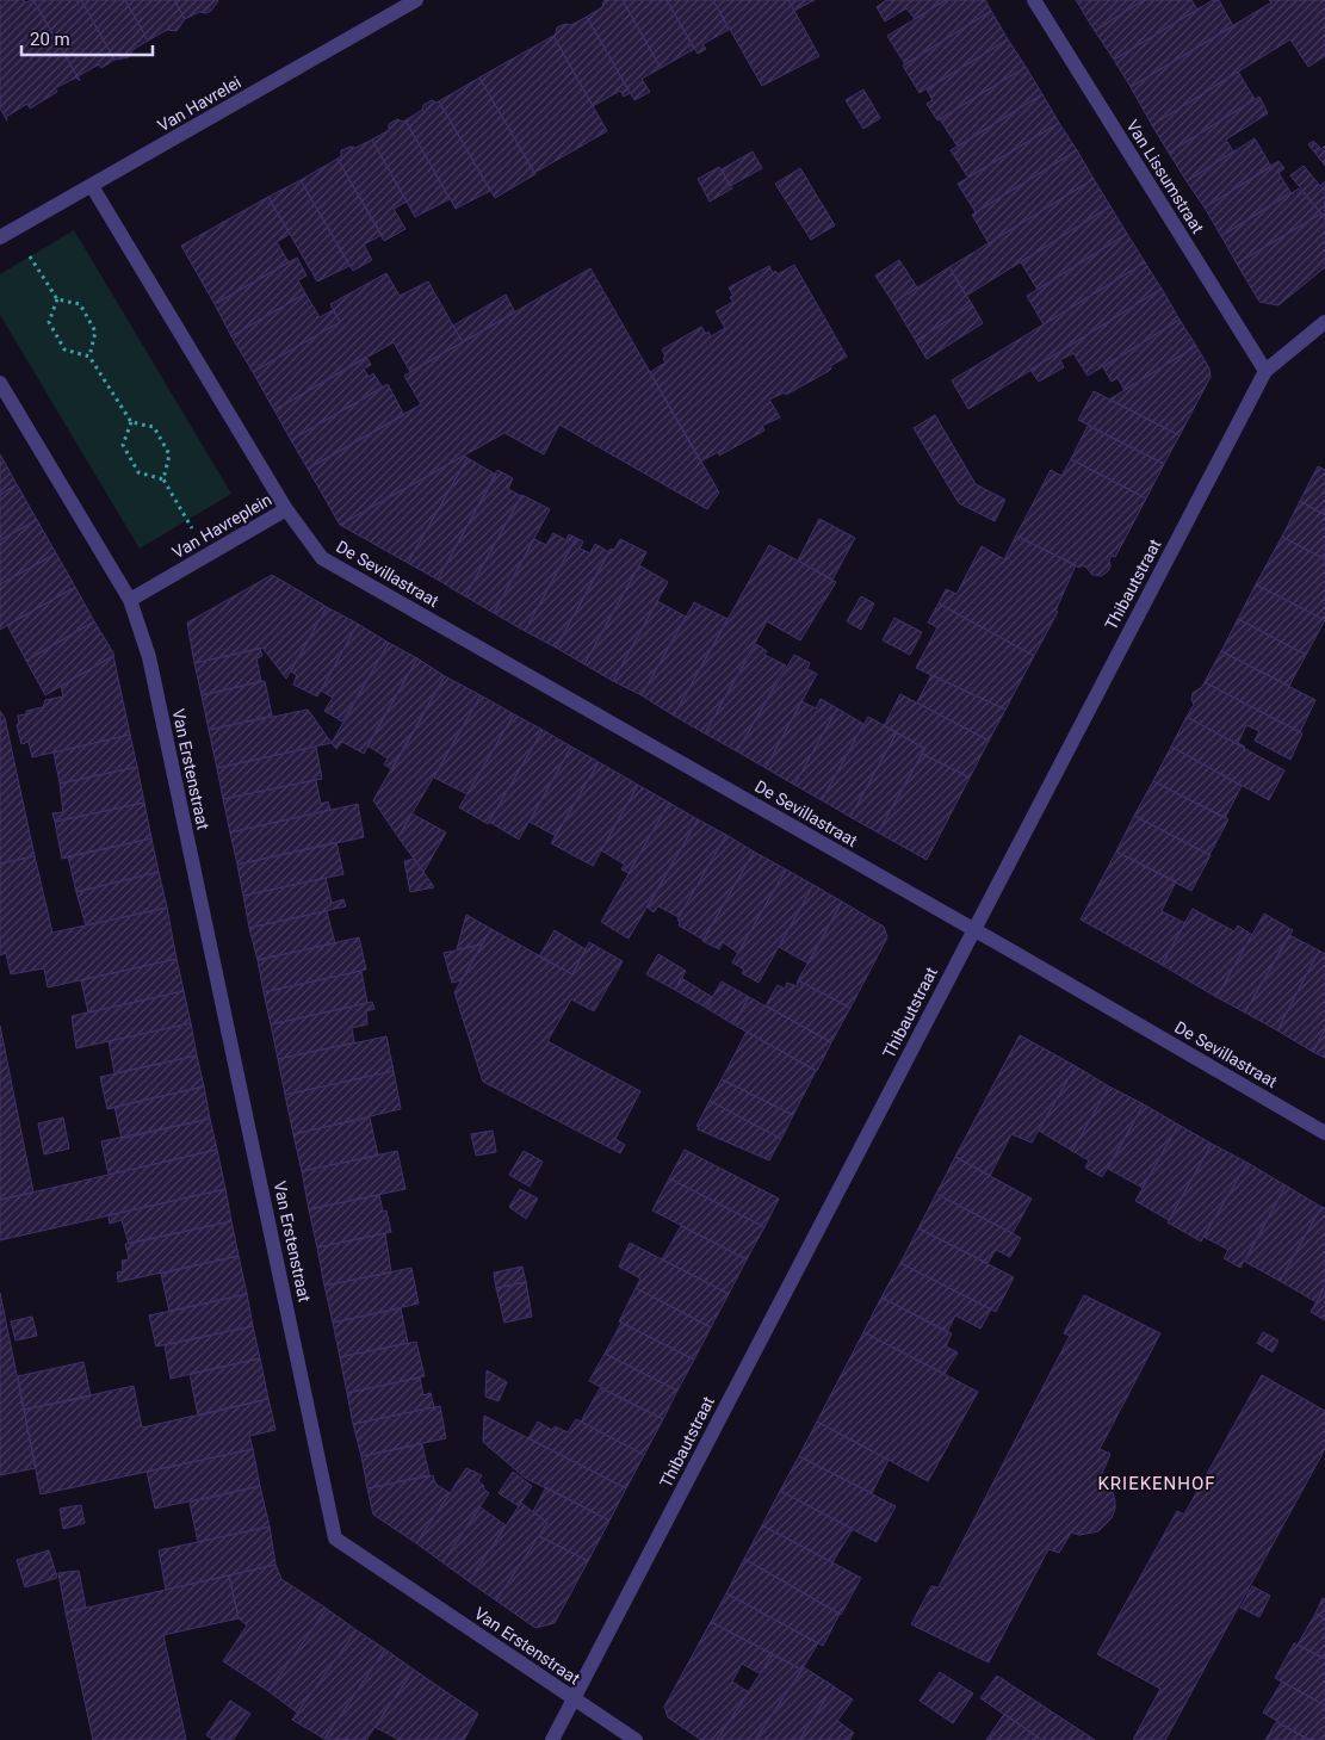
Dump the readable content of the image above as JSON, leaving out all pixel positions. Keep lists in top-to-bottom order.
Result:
{
  "streets": {
    "street": [
      "Van Havrelei",
      "Van Lissumstraat",
      "Van Havreplein",
      "De Sevillastraat",
      "Thibautstraat",
      "Van Erstenstraat"
    ]
  },
  "crossings": [
    ["Van Havrelei", "Van Havreplein"],
    ["Van Lissumstraat", "Thibautstraat"],
    ["Van Havreplein", "De Sevillastraat"],
    ["Van Havreplein", "Van Erstenstraat"],
    ["De Sevillastraat", "Thibautstraat"],
    ["Thibautstraat", "Van Erstenstraat"]
  ],
  "districts": ["KRIEKENHOF"],
  "scale_bar": "20 m"
}
